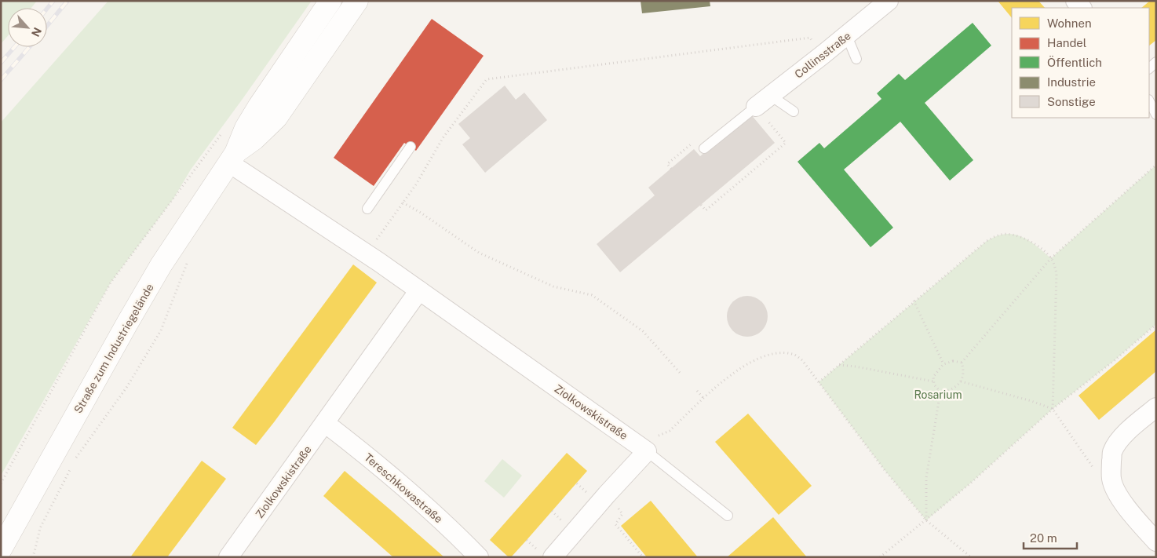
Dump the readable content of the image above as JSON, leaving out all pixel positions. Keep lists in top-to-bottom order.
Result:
{
  "streets": {
    "main road": ["Straße zum Industriegelände"],
    "street": ["Collinsstraße", "Ziolkowskistraße", "Tereschkowastraße"]
  },
  "crossings": [
    ["Straße zum Industriegelände", "Ziolkowskistraße"],
    ["Ziolkowskistraße", "Tereschkowastraße"]
  ],
  "parks": ["Rosarium"],
  "legend": [
    "Wohnen",
    "Handel",
    "Öffentlich",
    "Industrie",
    "Sonstige"
  ],
  "scale_bar": "20 m",
  "north": "bottom right"
}
